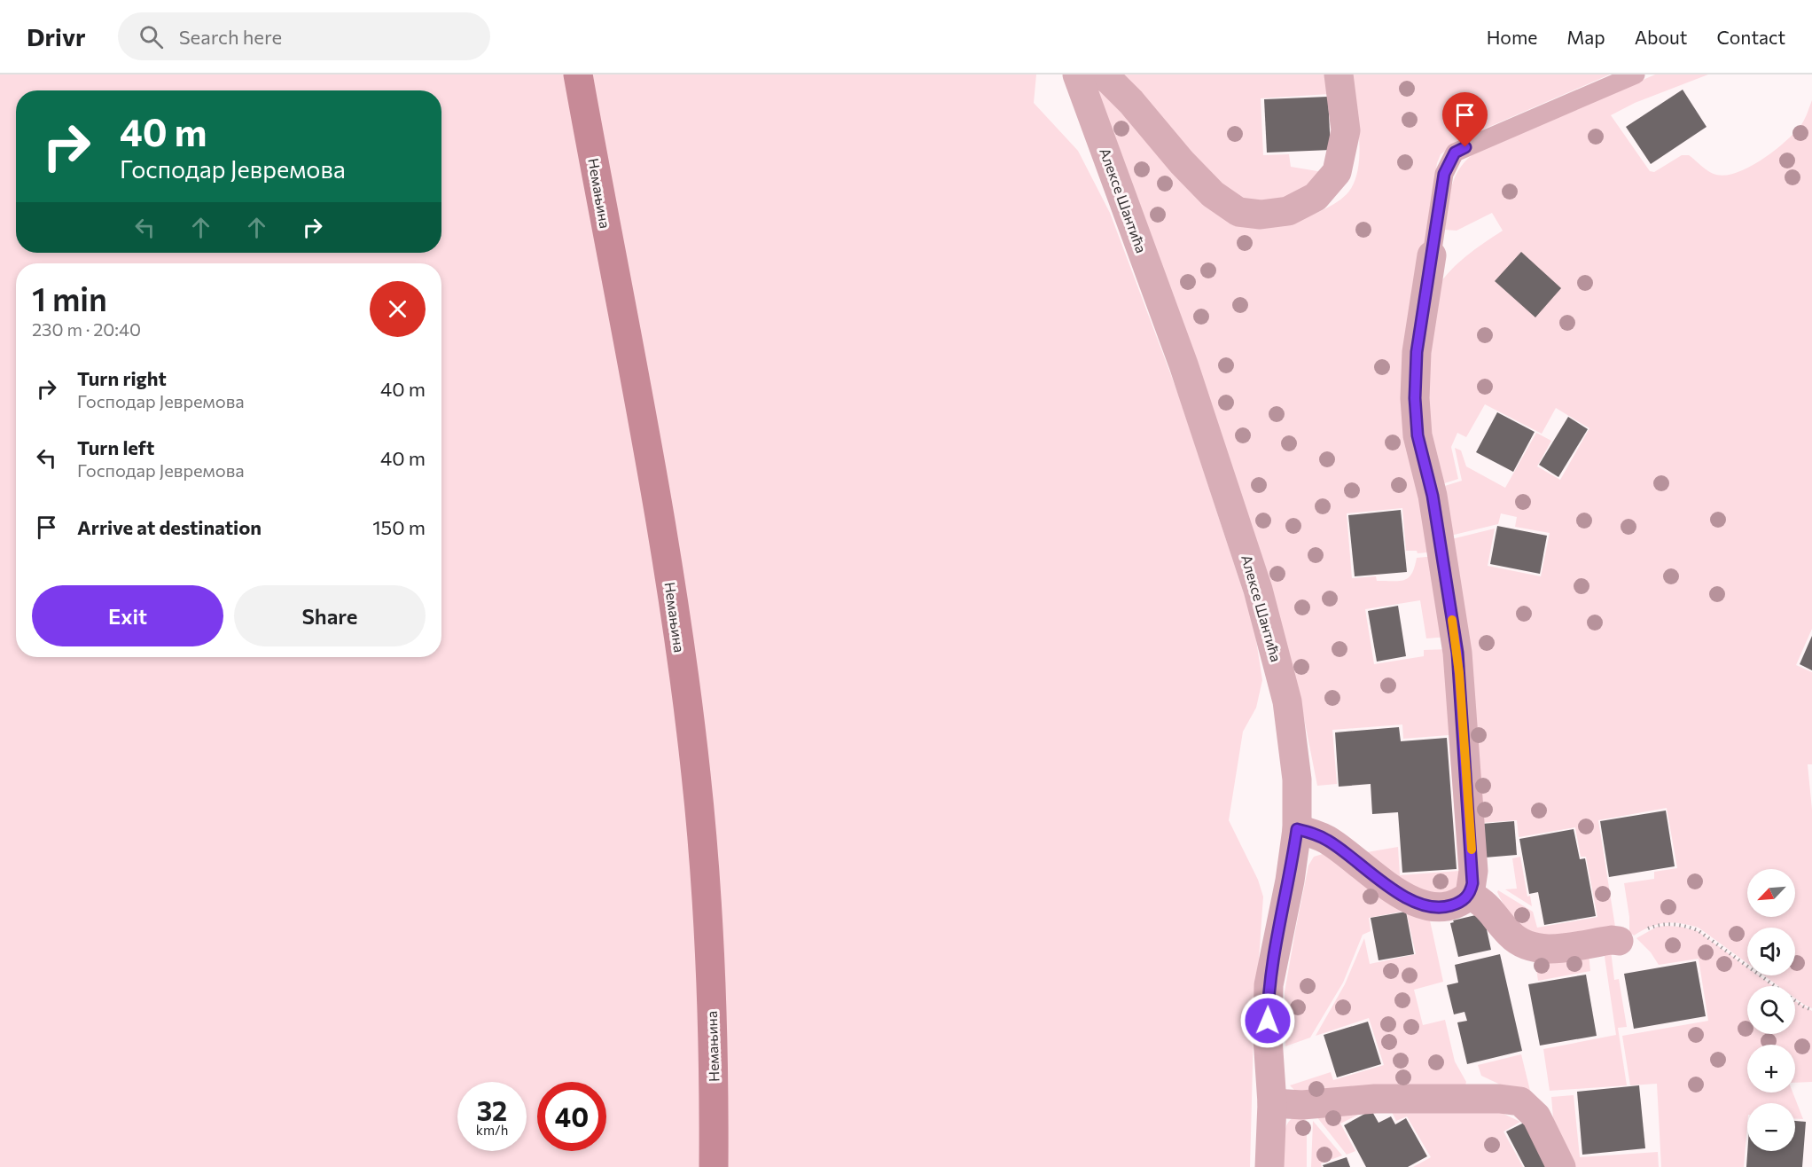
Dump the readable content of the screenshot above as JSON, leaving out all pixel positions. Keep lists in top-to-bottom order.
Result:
{
  "streets": {
    "main road": ["Немањина"],
    "street": ["Алексе Шантића"]
  },
  "north": "bottom left",
  "page": {
    "header": "Drivr",
    "search": "Search here",
    "nav": [
      "Home",
      "Map",
      "About",
      "Contact"
    ],
    "turn": ["40 m", "Господар Јевремова"],
    "heading": ["1 min", "230 m · 20:40"],
    "list": [
      {
        "name": "Turn right",
        "note": "Господар Јевремова",
        "value": "40 m"
      },
      {
        "name": "Turn left",
        "note": "Господар Јевремова",
        "value": "40 m"
      },
      {
        "name": "Arrive at destination",
        "value": "150 m"
      }
    ],
    "buttons": ["Exit", "Share"],
    "map_buttons": ["+", "−"],
    "speed": "32 km/h",
    "limit": "40"
  }
}
